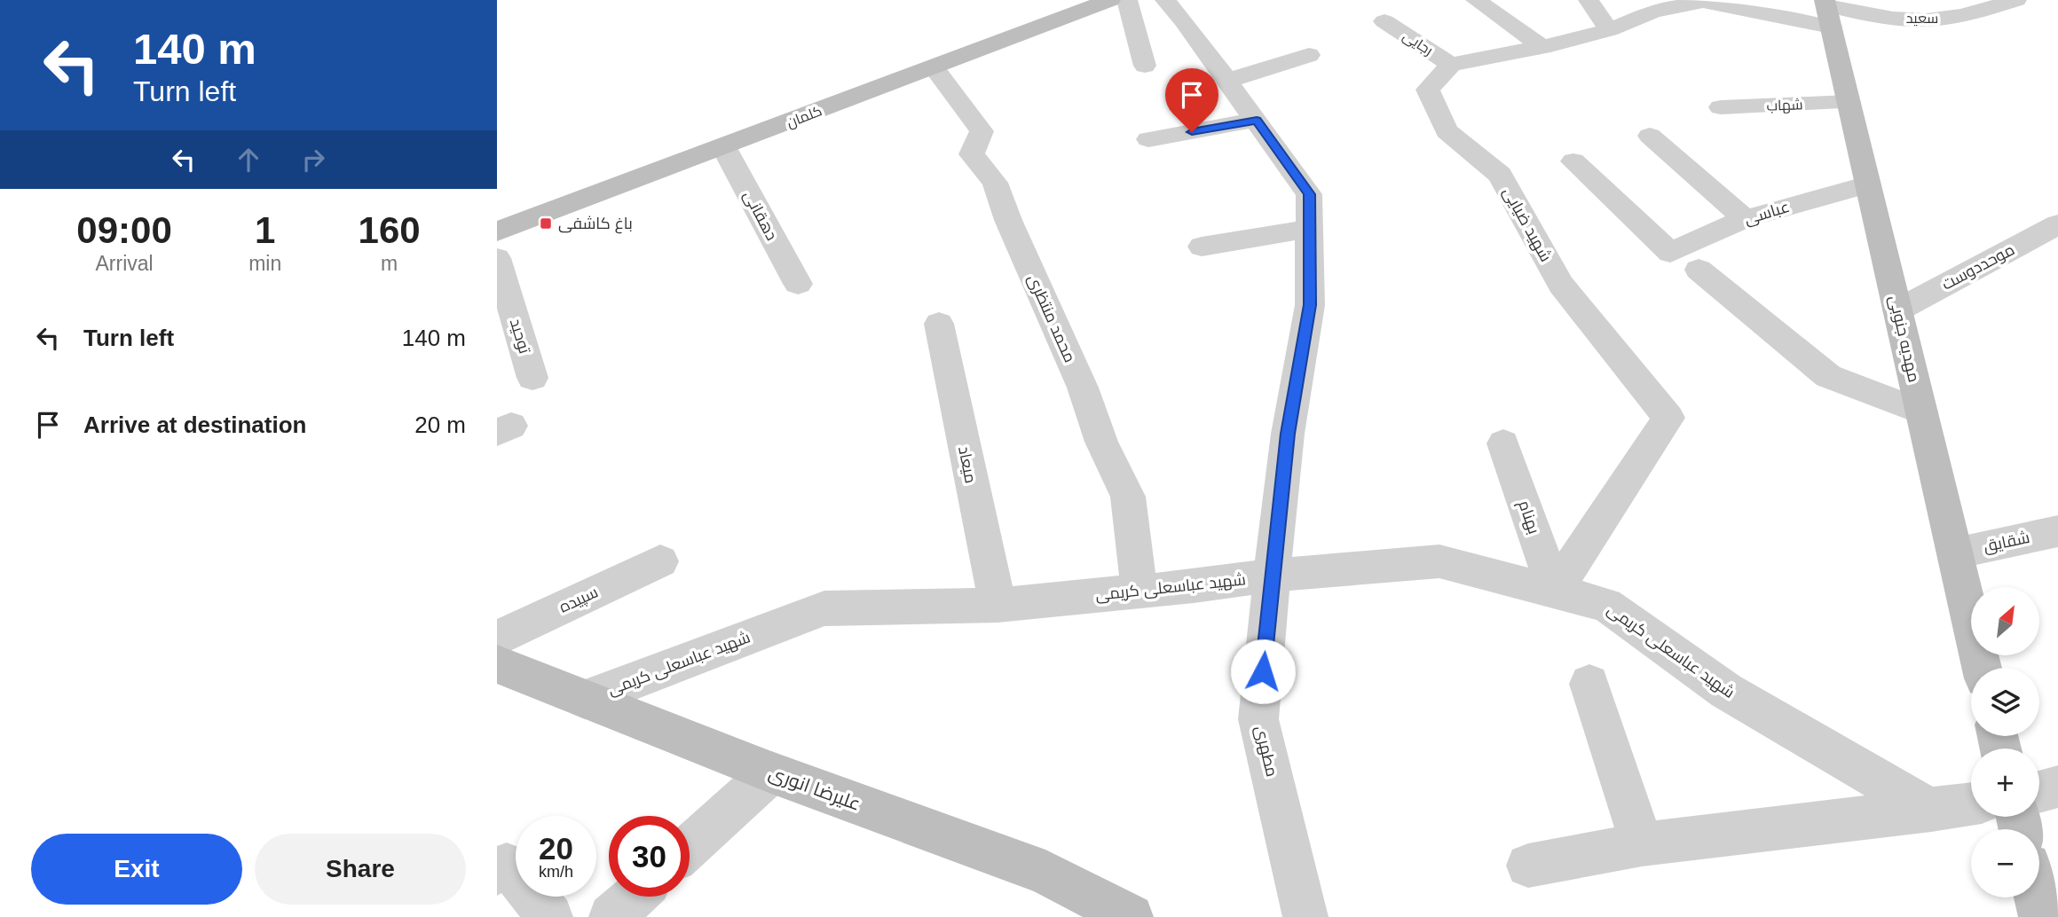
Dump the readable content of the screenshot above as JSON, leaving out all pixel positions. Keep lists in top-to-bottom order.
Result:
{
  "streets": {
    "street": [
      "سعید",
      "رجایی",
      "شهاب",
      "کلمان",
      "عباسی",
      "دهقانی",
      "شهید ضیایی",
      "موحددوست",
      "محمد منتظری",
      "توحید",
      "مهدیه جنوبی",
      "میعاد",
      "بهنام",
      "شقایق",
      "شهید عباسعلی کریمی",
      "سپیده",
      "مطهری",
      "علیرضا انوری"
    ]
  },
  "crossings": [
    ["سعید", "مهدیه جنوبی"],
    ["رجایی", "شهید ضیایی"],
    ["شهاب", "مهدیه جنوبی"],
    ["کلمان", "دهقانی"],
    ["کلمان", "محمد منتظری"],
    ["عباسی", "مهدیه جنوبی"],
    ["شهید ضیایی", "بهنام"],
    ["شهید ضیایی", "شهید عباسعلی کریمی"],
    ["موحددوست", "مهدیه جنوبی"],
    ["محمد منتظری", "شهید عباسعلی کریمی"],
    ["مهدیه جنوبی", "شقایق"],
    ["میعاد", "شهید عباسعلی کریمی"],
    ["بهنام", "شهید عباسعلی کریمی"],
    ["شهید عباسعلی کریمی", "مطهری"],
    ["شهید عباسعلی کریمی", "علیرضا انوری"]
  ],
  "places": {
    "transit": ["باغ کاشفی"]
  },
  "north": "top right",
  "page": {
    "turn": ["140 m", "Turn left"],
    "eta": [
      "09:00",
      "Arrival",
      "1",
      "min",
      "160",
      "m"
    ],
    "list": [
      {
        "name": "Turn left",
        "value": "140 m"
      },
      {
        "name": "Arrive at destination",
        "value": "20 m"
      }
    ],
    "map_buttons": ["+", "−"],
    "speed": "20 km/h",
    "limit": "30",
    "buttons": ["Exit", "Share"]
  }
}
